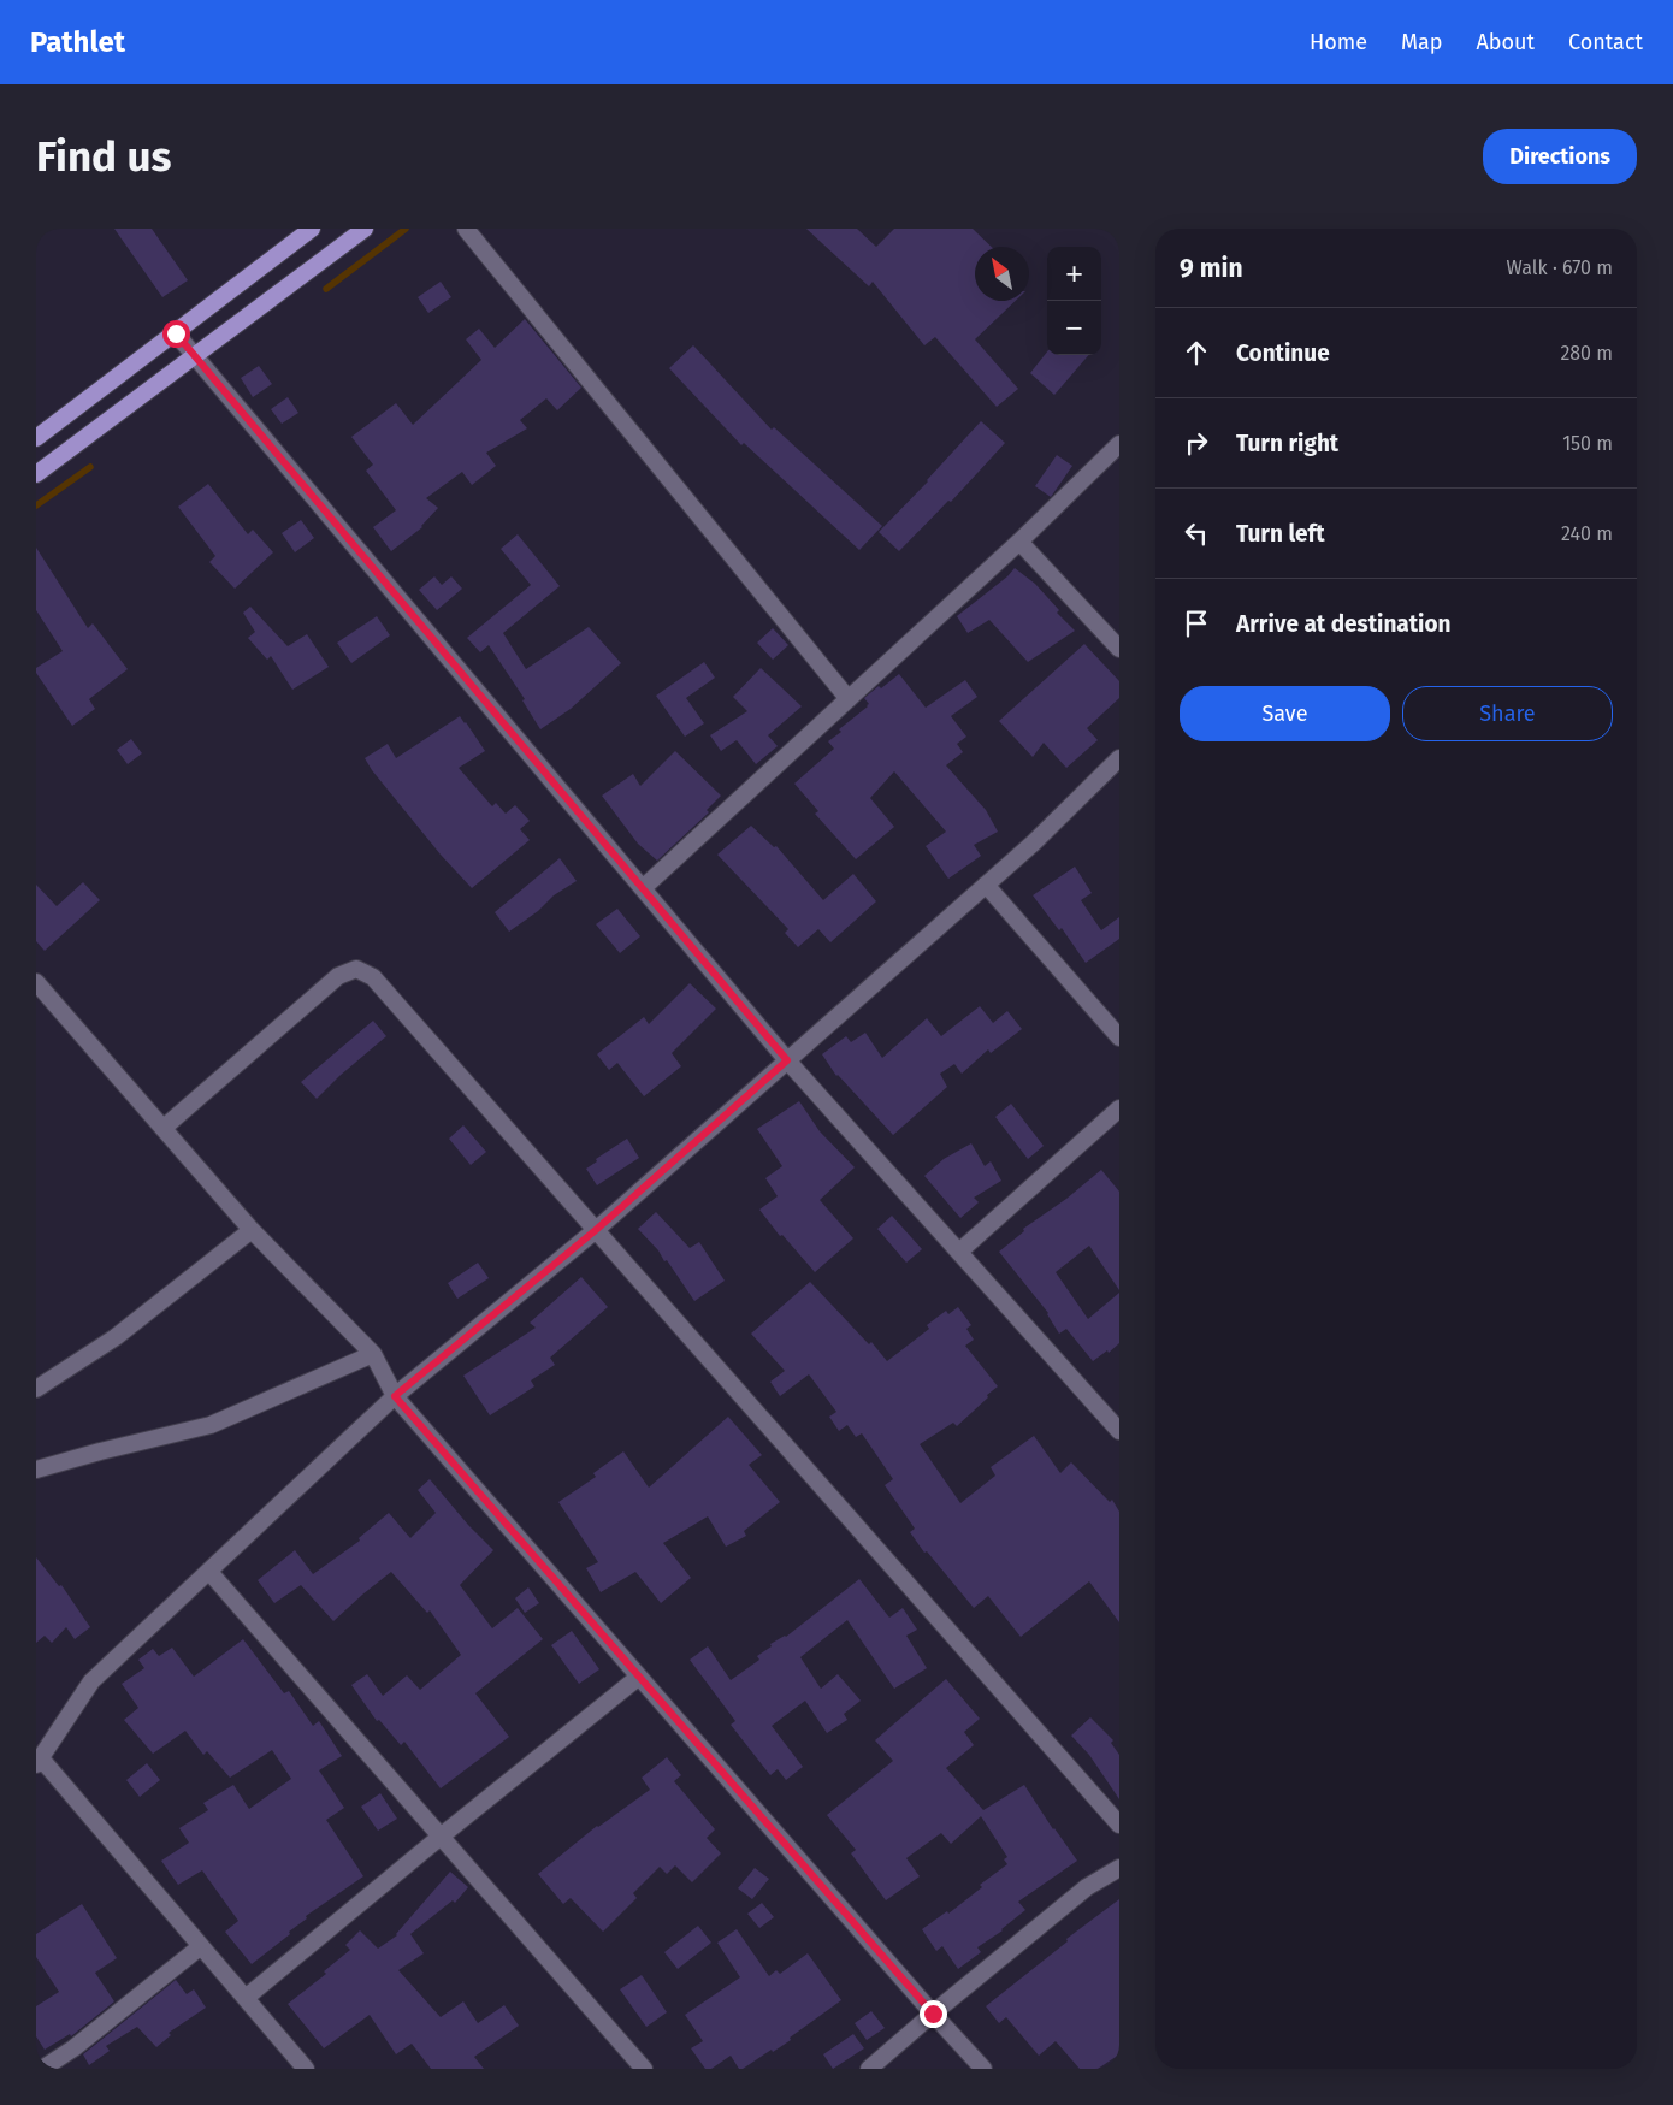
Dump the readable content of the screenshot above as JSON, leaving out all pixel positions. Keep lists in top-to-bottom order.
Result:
{
  "north": "top left",
  "page": {
    "header": "Pathlet",
    "nav": [
      "Home",
      "Map",
      "About",
      "Contact"
    ],
    "buttons": [
      "Directions",
      ["Save", "Share"]
    ],
    "title": "Find us",
    "heading": ["9 min", "Walk · 670 m"],
    "map_buttons": ["+", "−"],
    "list": [
      ["Continue", "280 m"],
      ["Turn right", "150 m"],
      ["Turn left", "240 m"],
      "Arrive at destination"
    ]
  }
}
